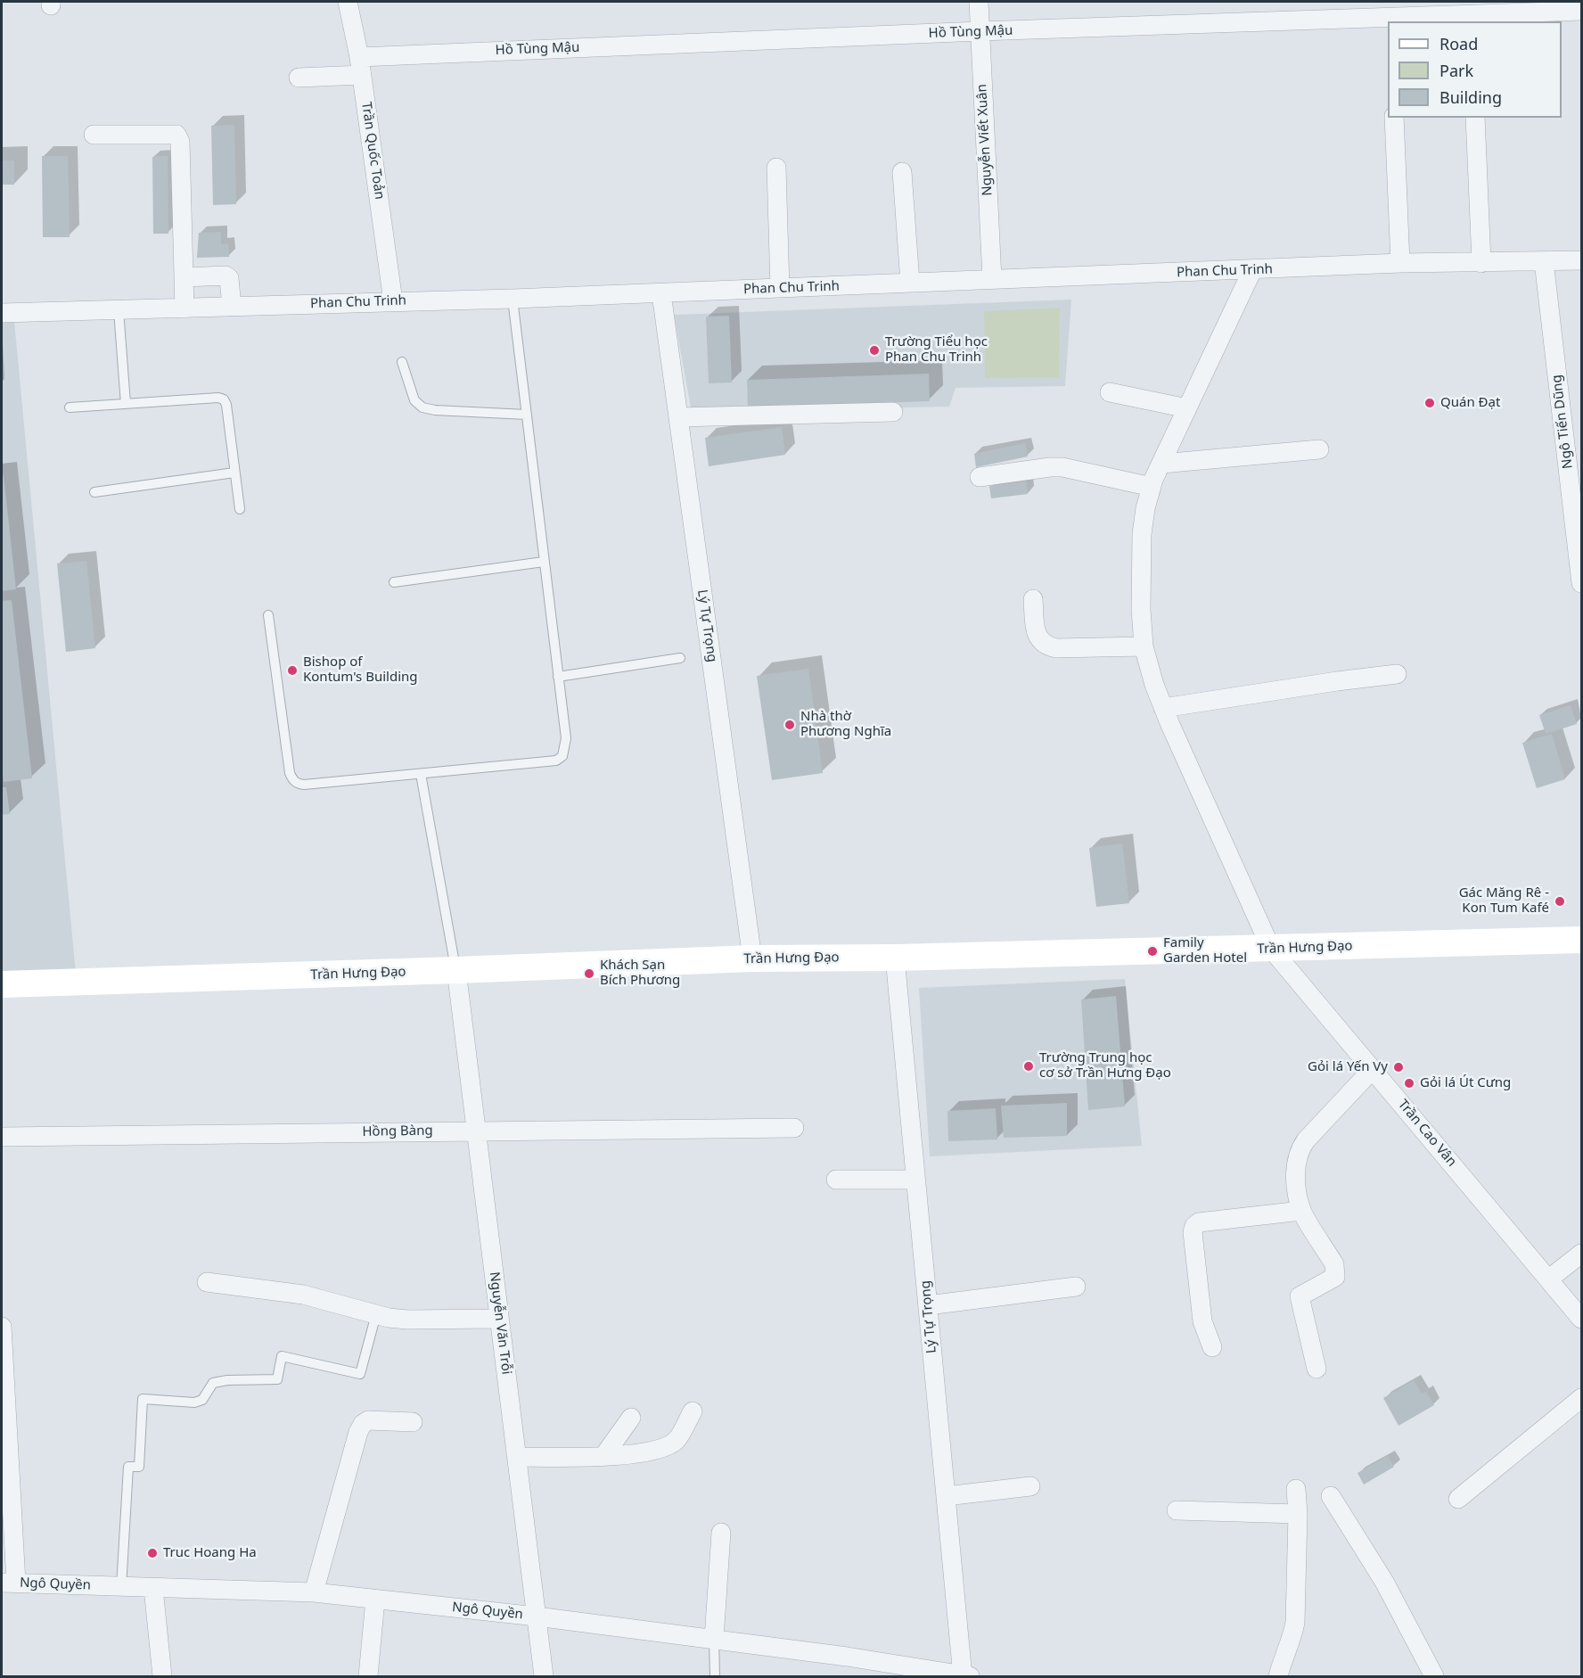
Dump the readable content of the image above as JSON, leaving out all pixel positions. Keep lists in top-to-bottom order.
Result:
{
  "streets": {
    "street": [
      "Hồ Tùng Mậu",
      "Nguyễn Viết Xuân",
      "Trần Quốc Toản",
      "Phan Chu Trinh",
      "Ngô Tiến Dũng",
      "Lý Tự Trọng",
      "Trần Hưng Đạo",
      "Hồng Bàng",
      "Trần Cao Vân",
      "Nguyễn Văn Trỗi",
      "Ngô Quyền"
    ]
  },
  "crossings": [
    ["Hồ Tùng Mậu", "Nguyễn Viết Xuân"],
    ["Hồ Tùng Mậu", "Trần Quốc Toản"],
    ["Nguyễn Viết Xuân", "Phan Chu Trinh"],
    ["Trần Quốc Toản", "Phan Chu Trinh"],
    ["Phan Chu Trinh", "Ngô Tiến Dũng"],
    ["Phan Chu Trinh", "Lý Tự Trọng"],
    ["Phan Chu Trinh", "Trần Cao Vân"],
    ["Lý Tự Trọng", "Trần Hưng Đạo"],
    ["Lý Tự Trọng", "Ngô Quyền"],
    ["Trần Hưng Đạo", "Trần Cao Vân"],
    ["Trần Hưng Đạo", "Nguyễn Văn Trỗi"],
    ["Hồng Bàng", "Nguyễn Văn Trỗi"],
    ["Nguyễn Văn Trỗi", "Ngô Quyền"]
  ],
  "places": [
    "Trường Tiểu học Phan Chu Trinh",
    "Quán Đạt",
    "Bishop of Kontum's Building",
    "Nhà thờ Phương Nghĩa",
    "Gác Măng Rê - Kon Tum Kafé",
    "Family Garden Hotel",
    "Khách Sạn Bích Phương",
    "Trường Trung học cơ sở Trần Hưng Đạo",
    "Gỏi lá Yến Vy",
    "Gỏi lá Út Cưng",
    "Truc Hoang Ha"
  ],
  "legend": ["Road", "Park", "Building"]
}
